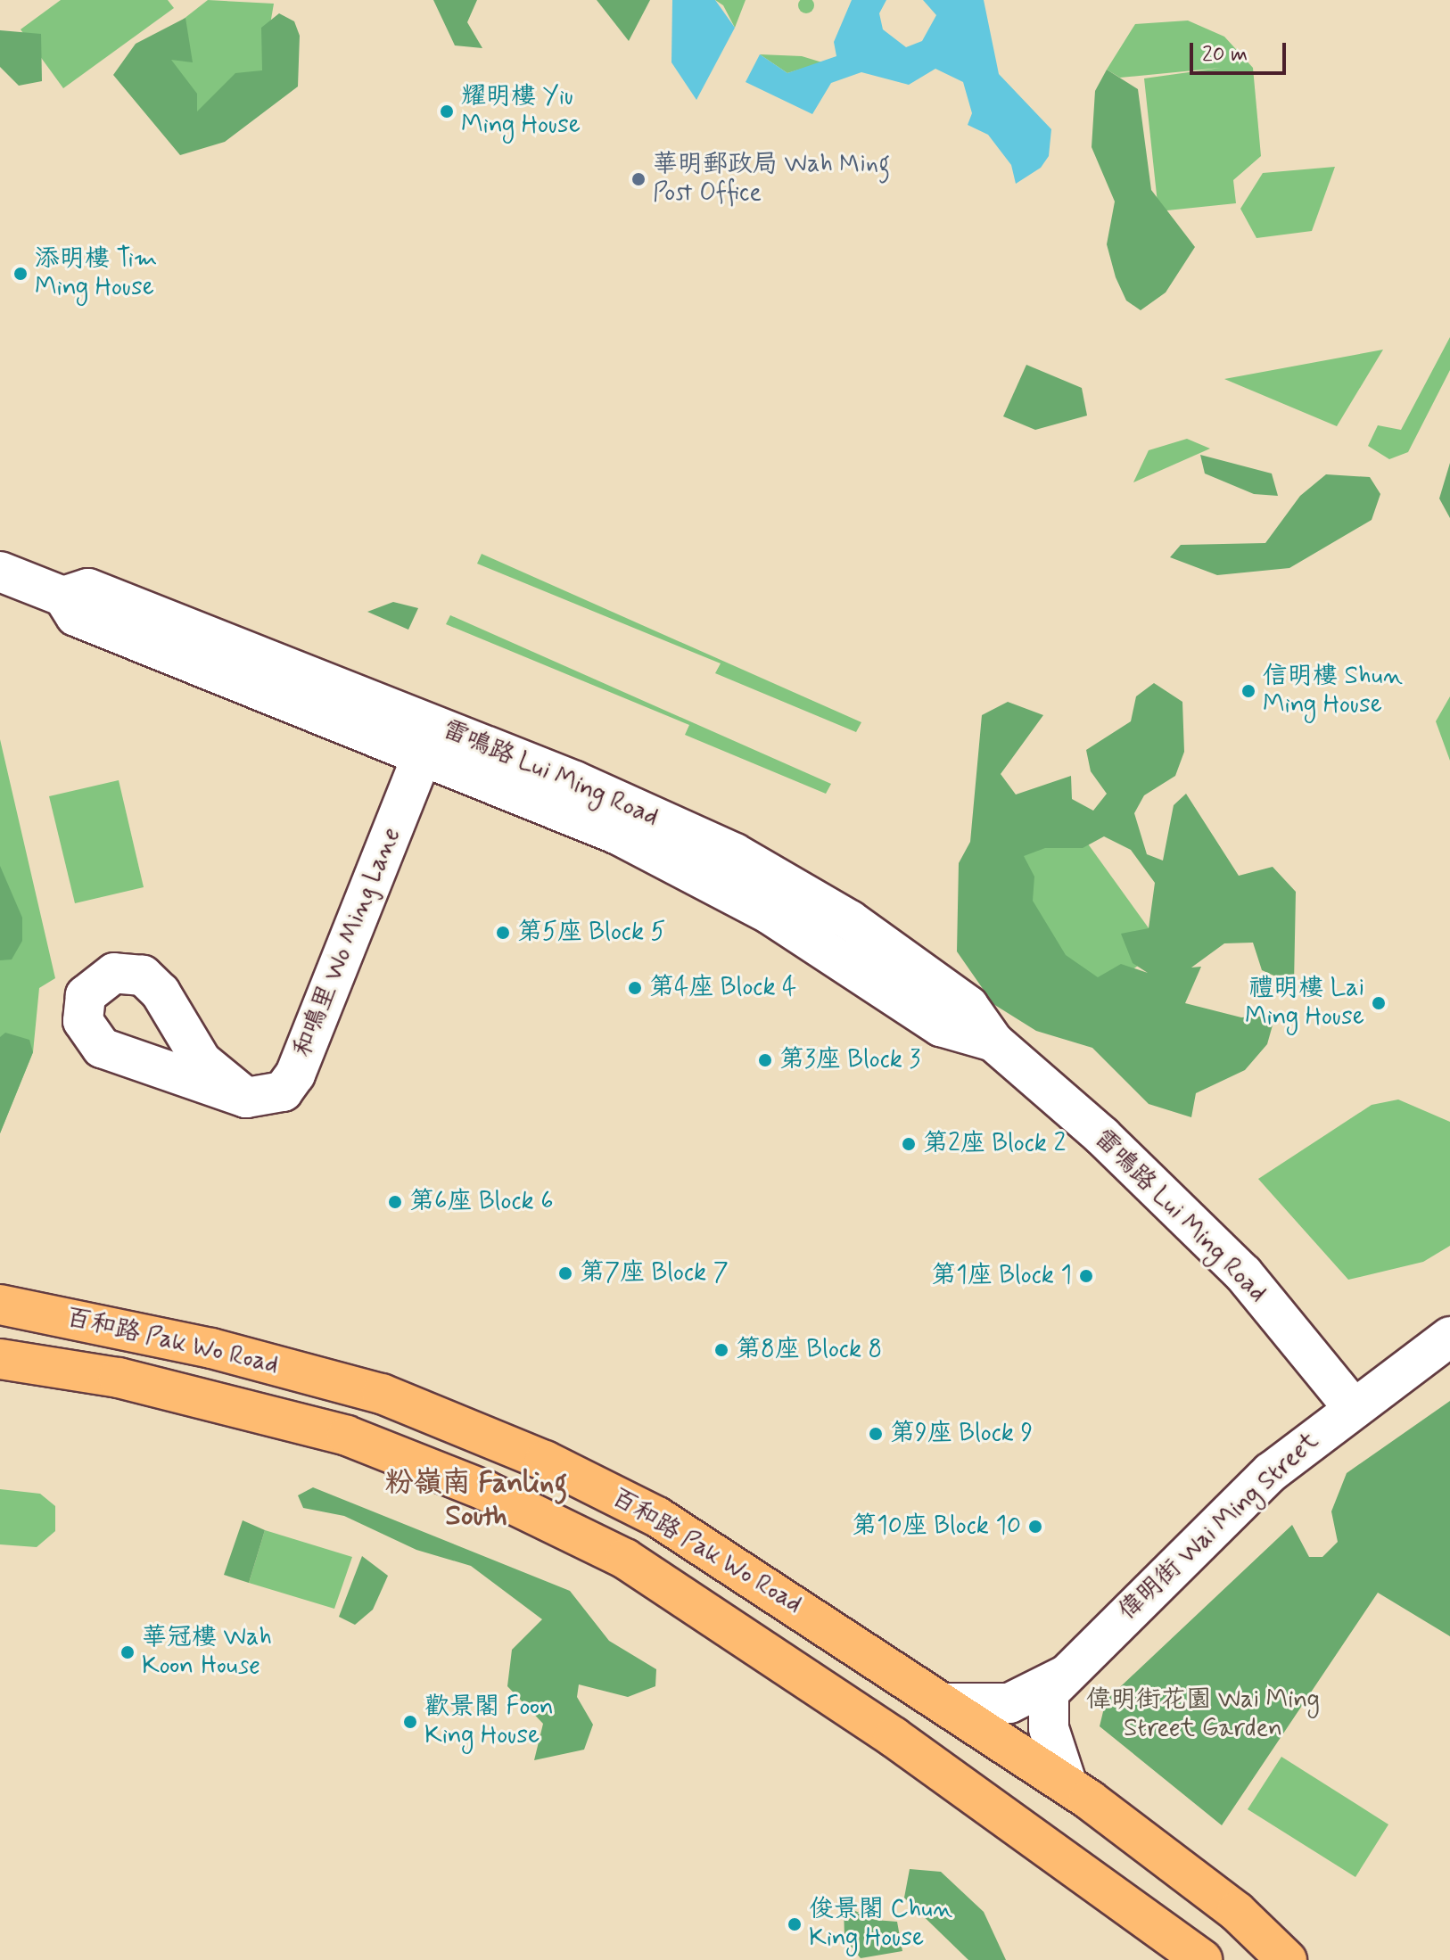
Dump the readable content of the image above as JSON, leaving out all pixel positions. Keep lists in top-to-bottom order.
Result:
{
  "streets": {
    "main road": ["百和路 Pak Wo Road"],
    "street": ["雷鳴路 Lui Ming Road", "和鳴里 Wo Ming Lane", "偉明街 Wai Ming Street"]
  },
  "crossings": [
    ["雷鳴路 Lui Ming Road", "和鳴里 Wo Ming Lane"],
    ["雷鳴路 Lui Ming Road", "偉明街 Wai Ming Street"],
    ["百和路 Pak Wo Road", "偉明街 Wai Ming Street"]
  ],
  "districts": ["粉嶺南 Fanling South"],
  "parks": ["偉明街花園 Wai Ming Street Garden"],
  "places": [
    "耀明樓 Yiu Ming House",
    "華明郵政局 Wah Ming Post Office",
    "添明樓 Tim Ming House",
    "信明樓 Shun Ming House",
    "第5座 Block 5",
    "第4座 Block 4",
    "禮明樓 Lai Ming House",
    "第3座 Block 3",
    "第2座 Block 2",
    "第6座 Block 6",
    "第7座 Block 7",
    "第1座 Block 1",
    "第8座 Block 8",
    "第9座 Block 9",
    "第10座 Block 10",
    "華冠樓 Wah Koon House",
    "歡景閣 Foon King House",
    "俊景閣 Chun King House"
  ],
  "scale_bar": "20 m"
}
